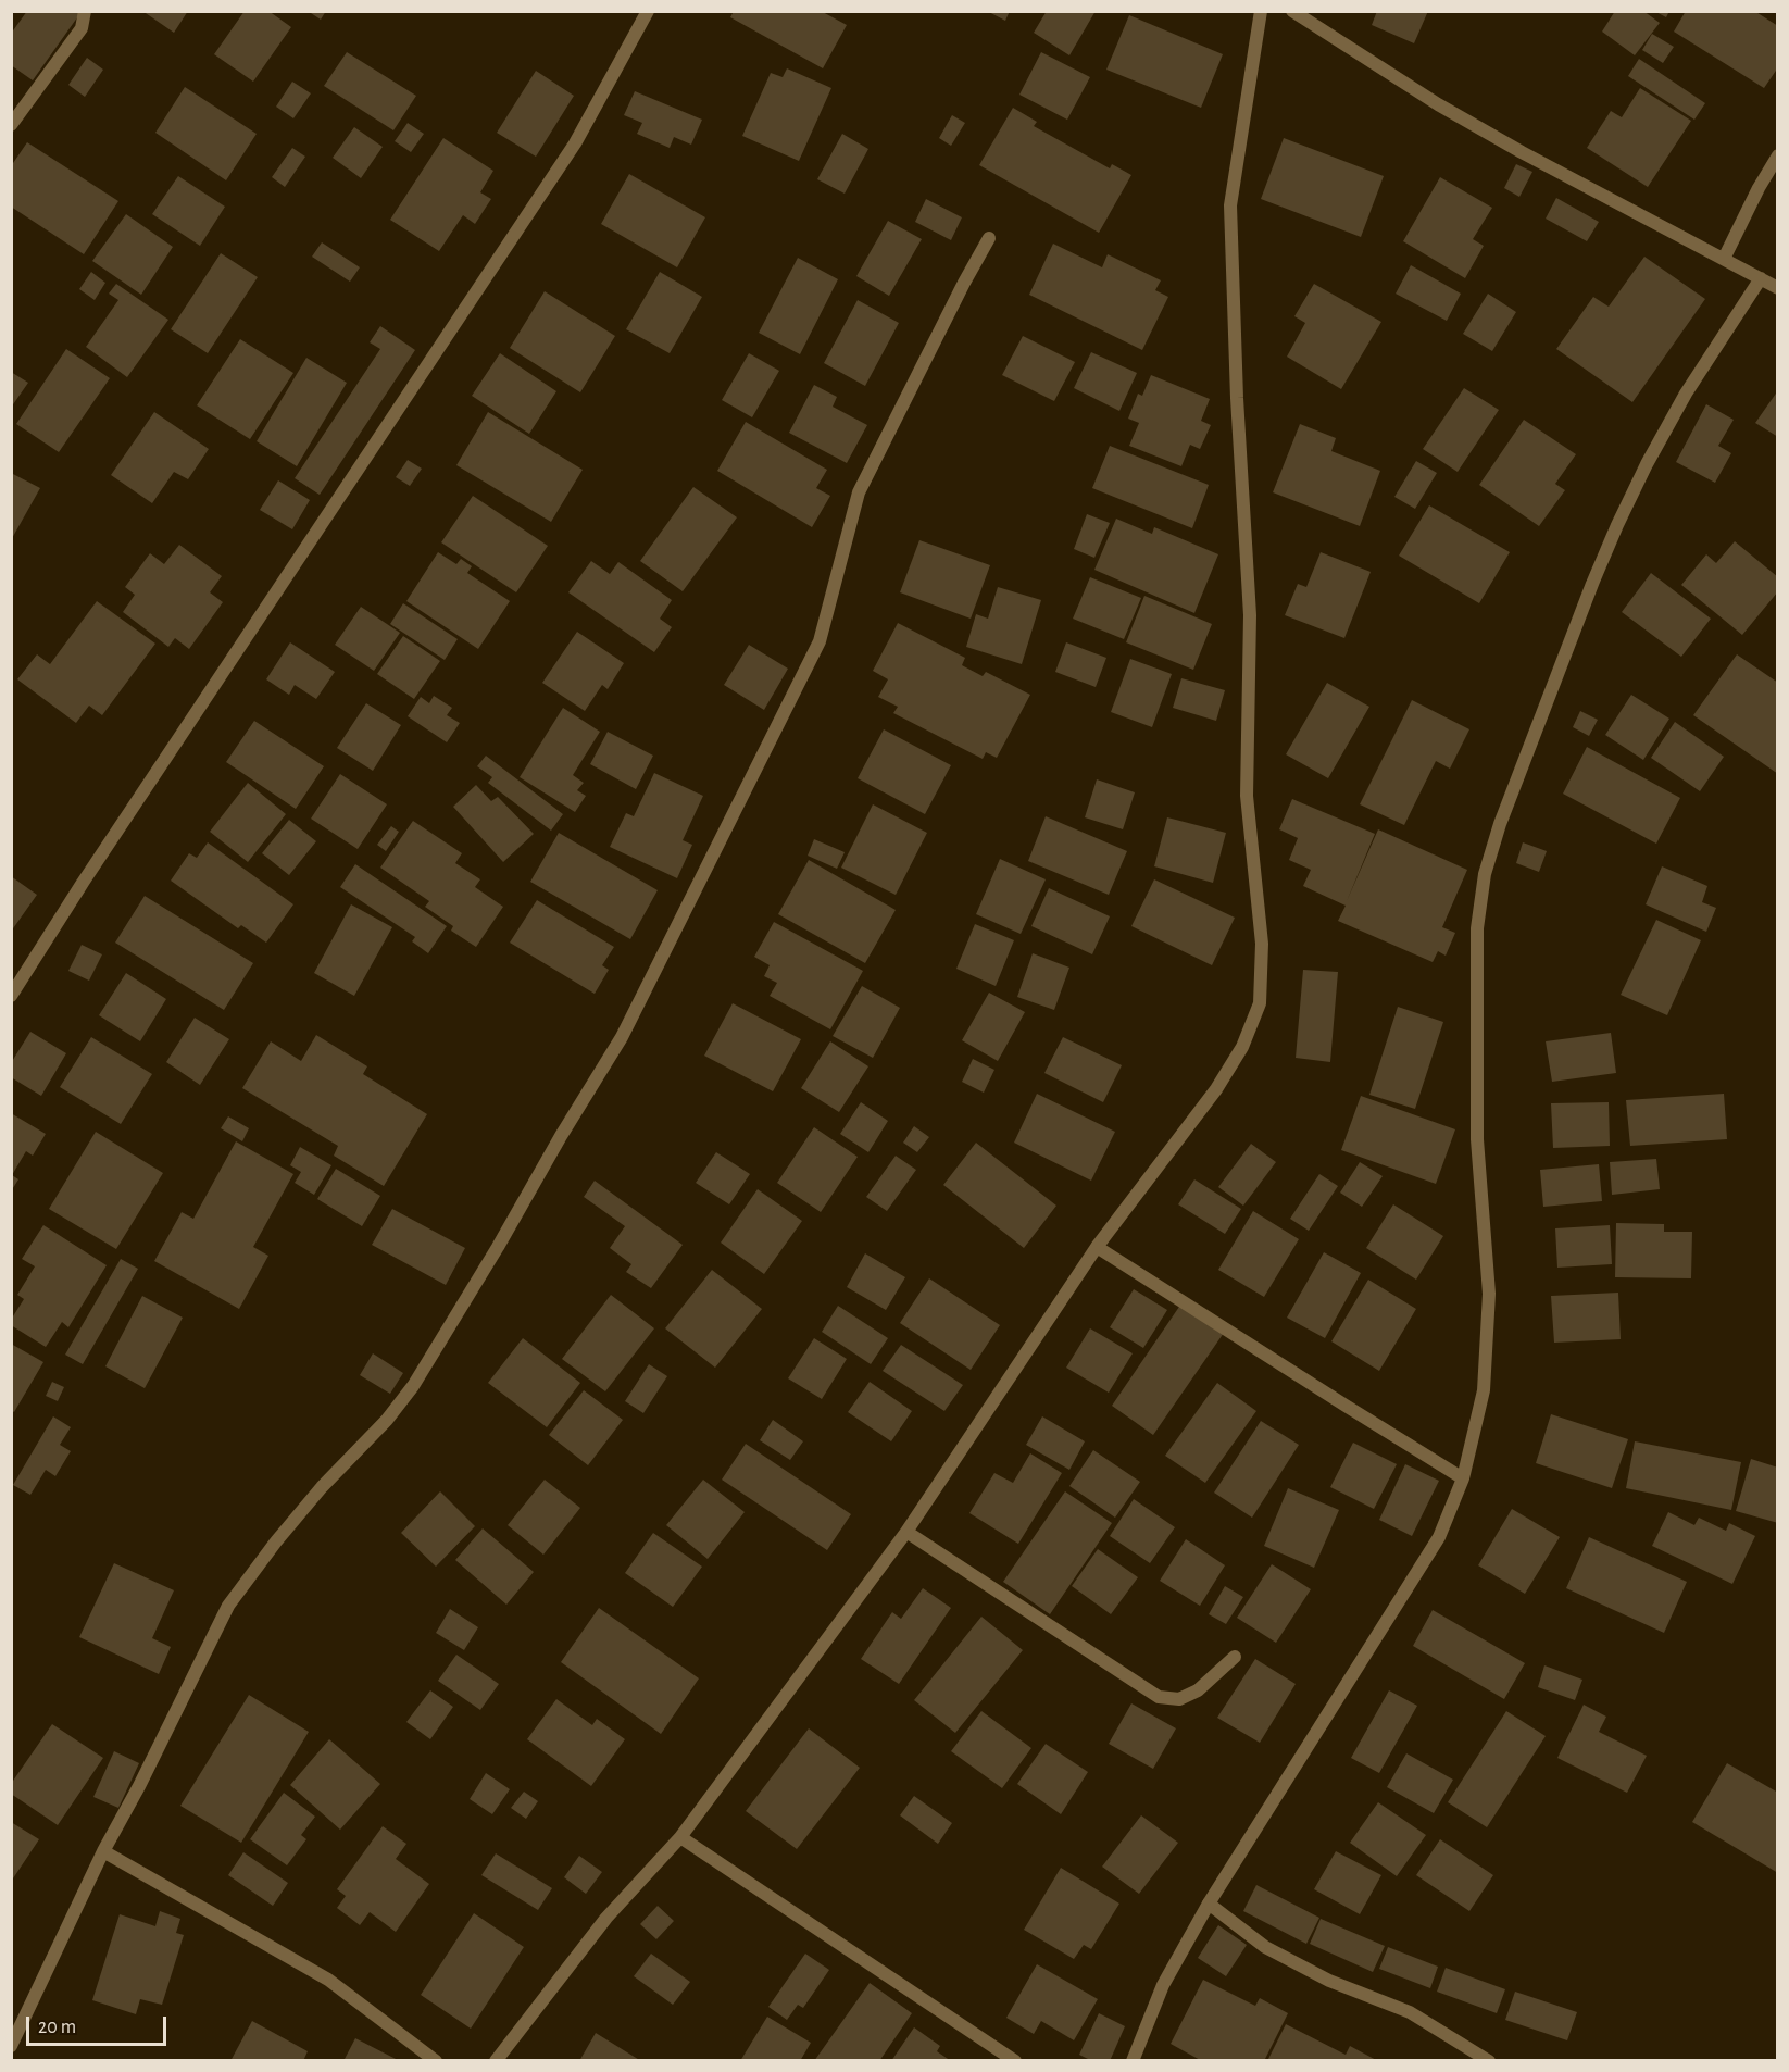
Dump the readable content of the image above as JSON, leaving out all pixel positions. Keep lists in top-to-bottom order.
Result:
{
  "scale_bar": "20 m"
}
